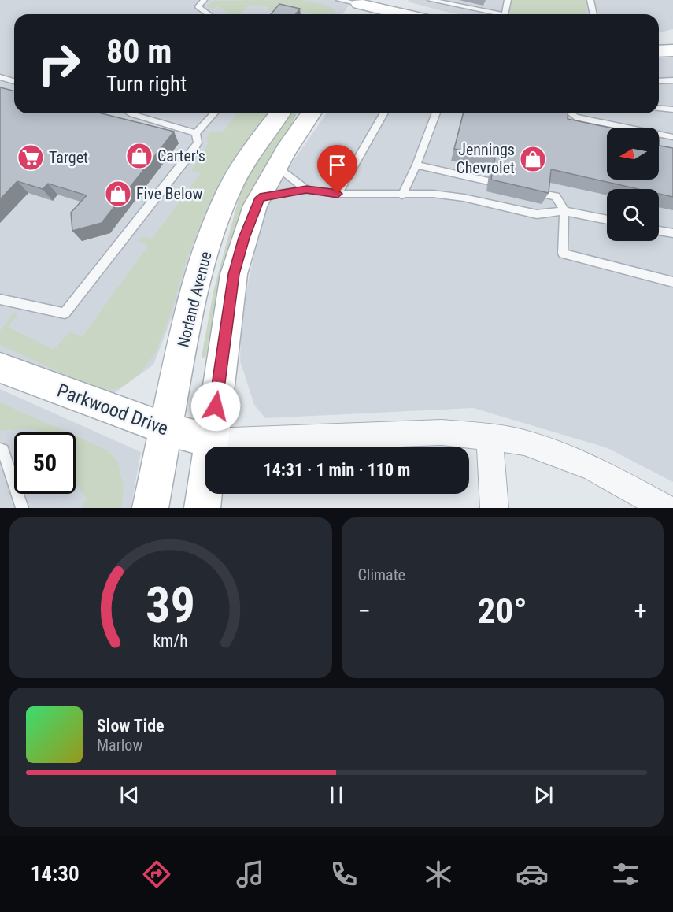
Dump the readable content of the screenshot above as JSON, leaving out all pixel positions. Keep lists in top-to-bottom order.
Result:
{
  "streets": {
    "main road": ["Norland Avenue", "Parkwood Drive"]
  },
  "crossings": [
    ["Norland Avenue", "Parkwood Drive"]
  ],
  "places": {
    "shop": ["Carter's", "Jennings Chevrolet", "Five Below"],
    "supermarket": ["Target"]
  },
  "north": "left",
  "page": {
    "turn": ["80 m", "Turn right"],
    "limit": "50",
    "trip": "14:31 · 1 min · 110 m",
    "tile": "Climate",
    "heat": ["−", "20°", "+"],
    "song": ["Slow Tide", "Marlow"],
    "tabs": "14:30",
    "gauge": ["39", "km/h"]
  }
}
